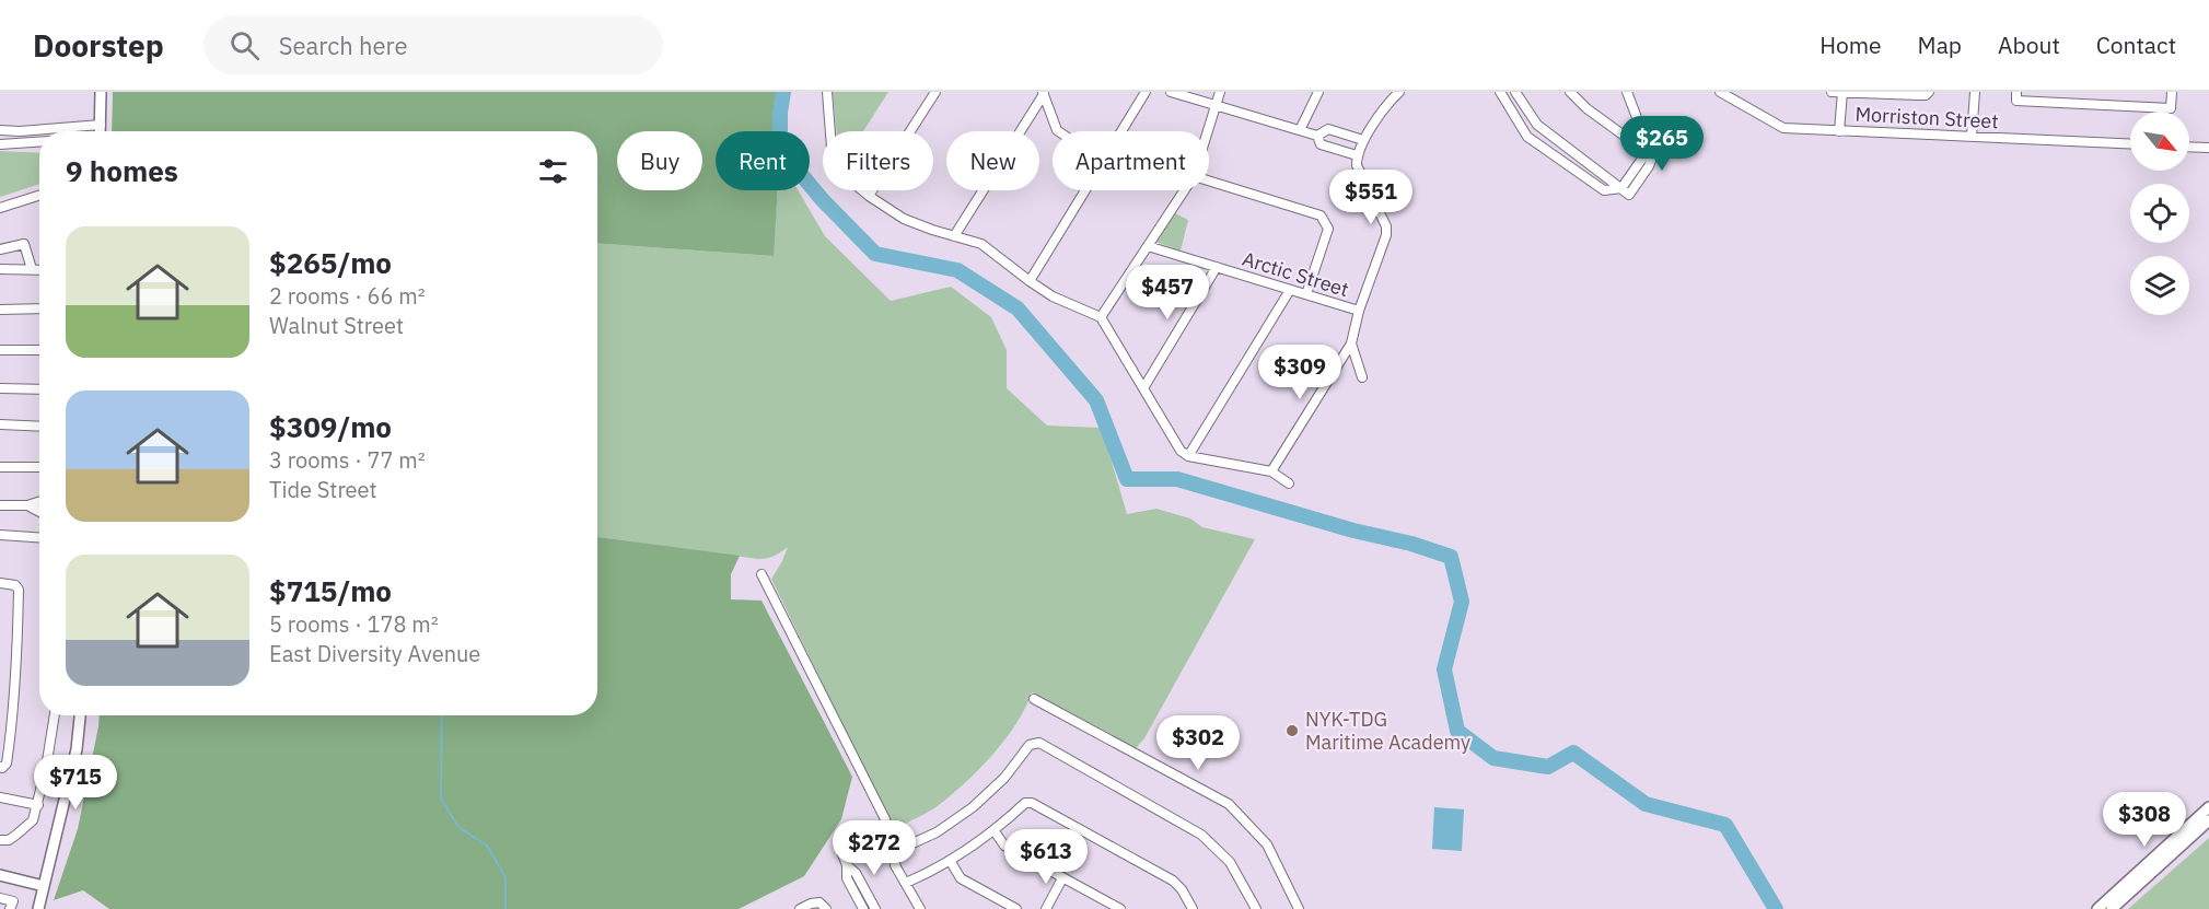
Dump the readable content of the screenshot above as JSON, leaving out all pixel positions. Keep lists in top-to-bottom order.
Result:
{
  "streets": {
    "street": ["Morriston Street", "Arctic Street"]
  },
  "places": ["NYK-TDG Maritime Academy"],
  "north": "bottom right",
  "page": {
    "header": "Doorstep",
    "search": "Search here",
    "nav": [
      "Home",
      "Map",
      "About",
      "Contact"
    ],
    "price": [
      "$265",
      "$551",
      "$457",
      "$309",
      "$302",
      "$715",
      "$308",
      "$272",
      "$613"
    ],
    "chip": [
      "Buy",
      "Rent",
      "Filters",
      "New",
      "Apartment"
    ],
    "heading": "9 homes",
    "list": [
      {
        "name": "$265/mo",
        "note": "2 rooms · 66 m² · Walnut Street"
      },
      {
        "name": "$309/mo",
        "note": "3 rooms · 77 m² · Tide Street"
      },
      {
        "name": "$715/mo",
        "note": "5 rooms · 178 m² · East Diversity Avenue"
      }
    ]
  }
}
